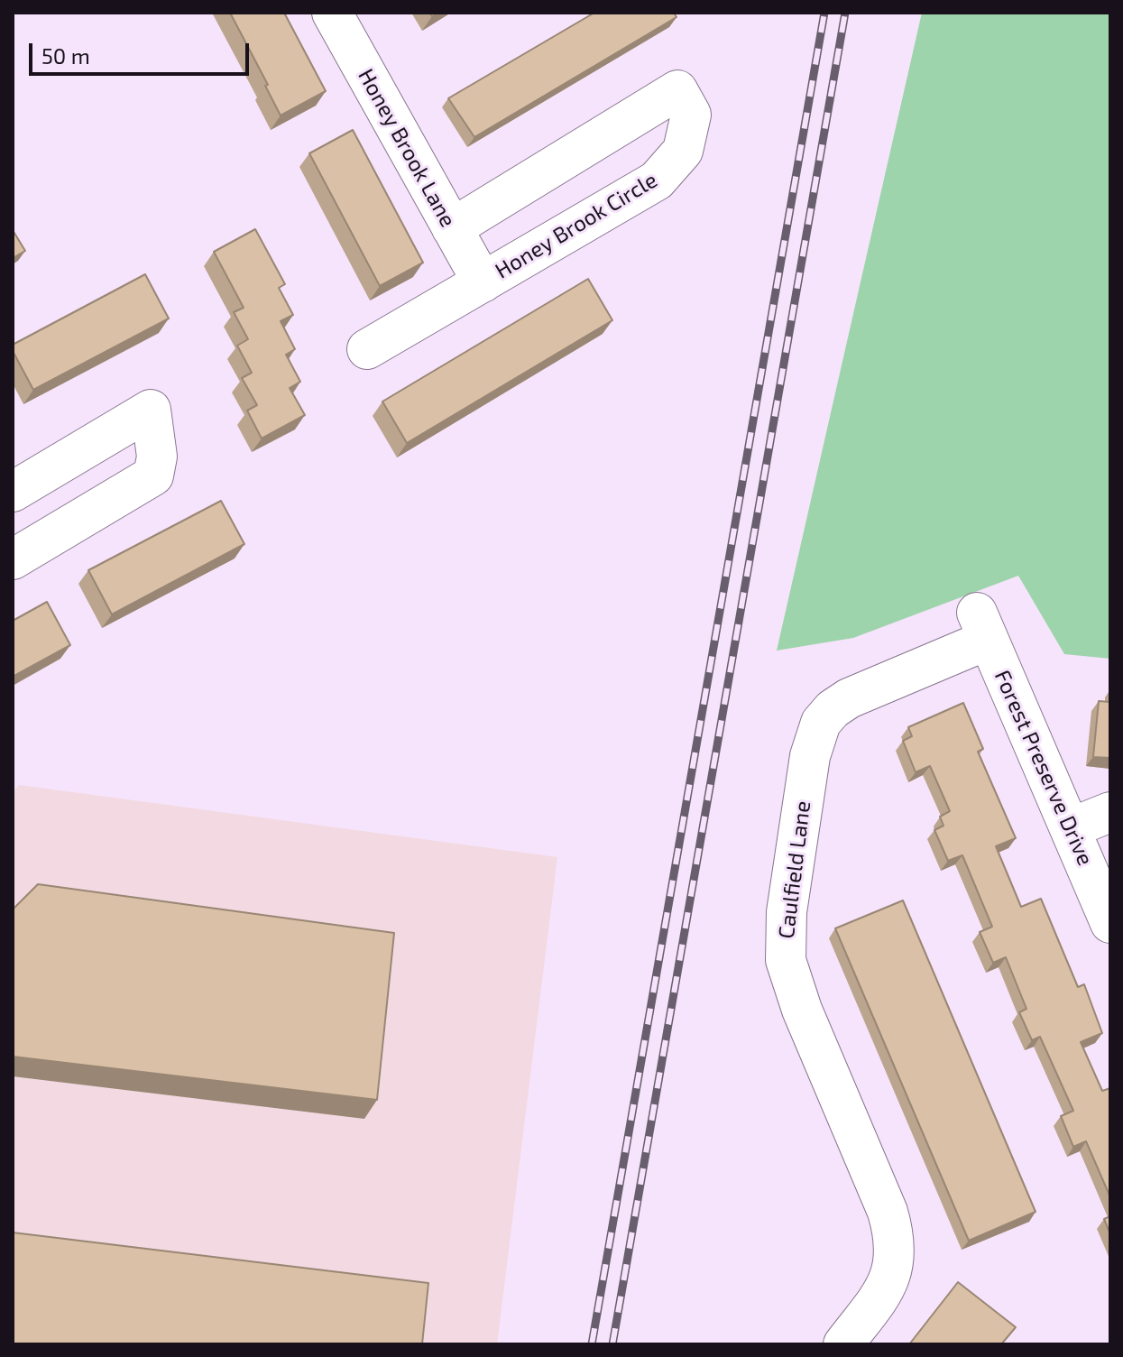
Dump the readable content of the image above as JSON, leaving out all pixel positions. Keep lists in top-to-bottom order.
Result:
{
  "streets": {
    "street": [
      "Honey Brook Lane",
      "Honey Brook Circle",
      "Forest Preserve Drive",
      "Caulfield Lane"
    ]
  },
  "crossings": [
    ["Honey Brook Lane", "Honey Brook Circle"],
    ["Forest Preserve Drive", "Caulfield Lane"]
  ],
  "scale_bar": "50 m"
}
